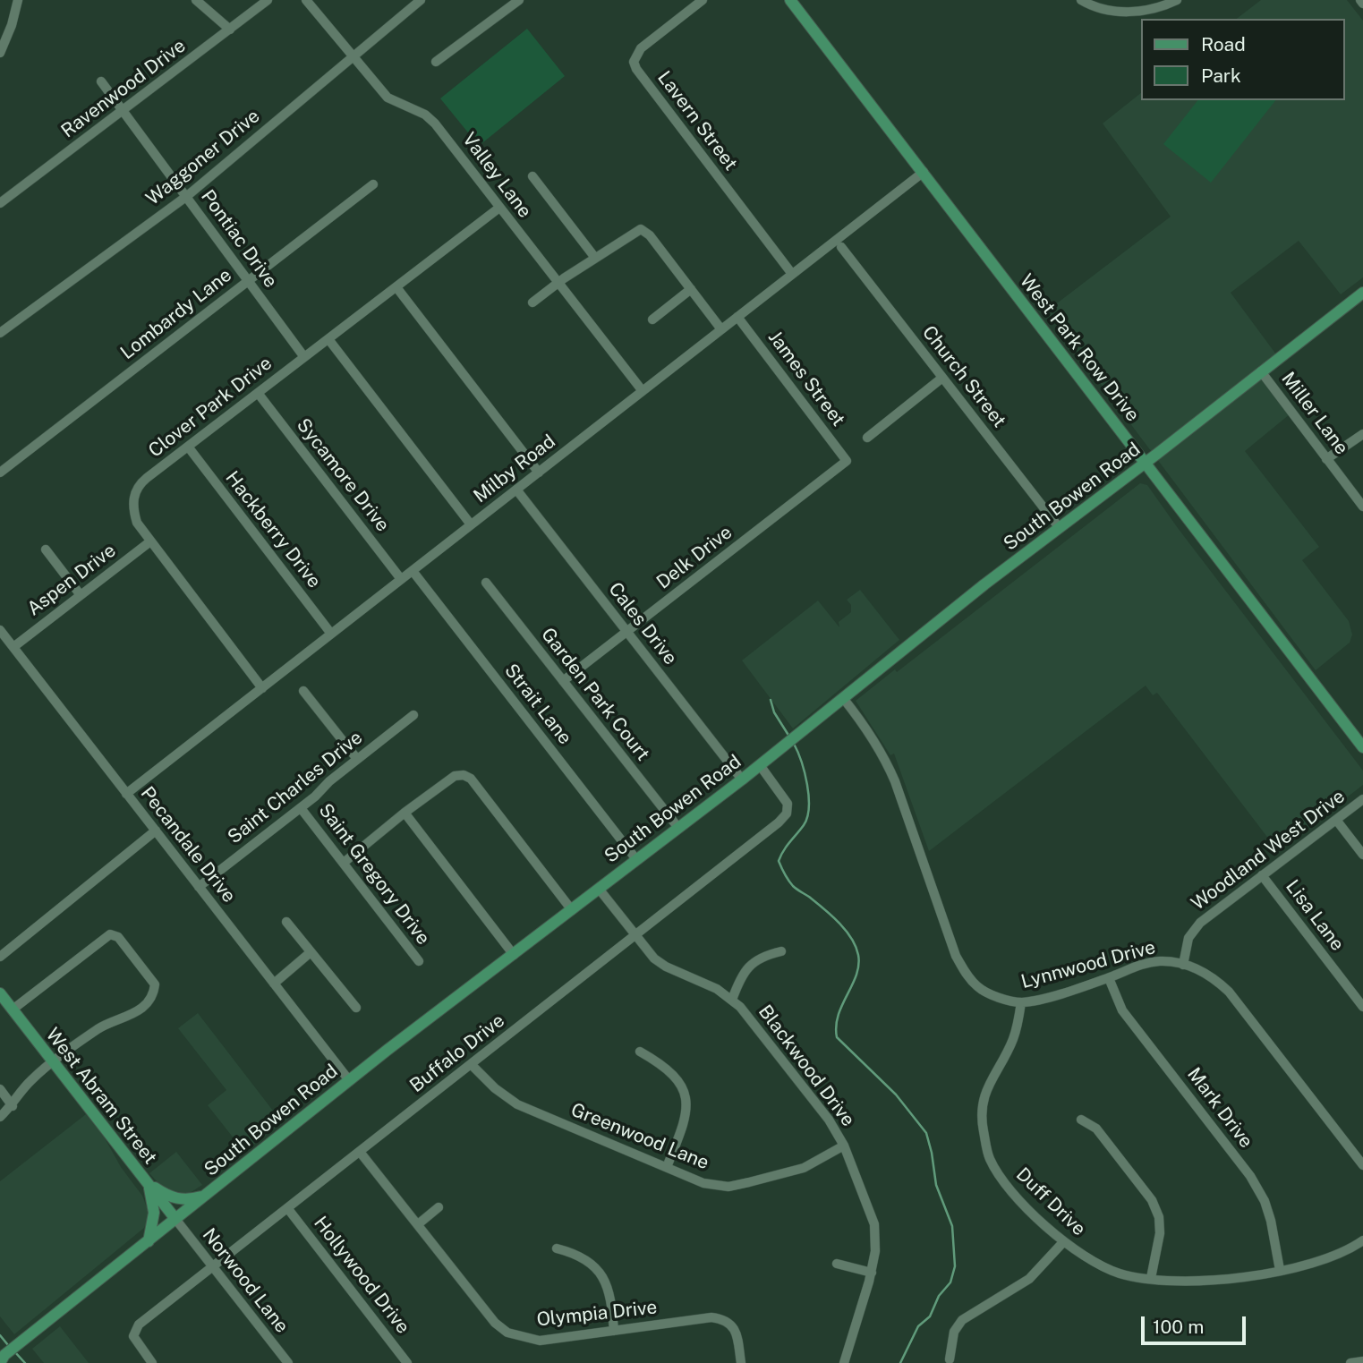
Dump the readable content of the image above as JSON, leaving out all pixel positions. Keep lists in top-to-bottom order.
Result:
{
  "streets": {
    "main road": ["West Park Row Drive", "South Bowen Road", "West Abram Street"],
    "street": [
      "Ravenwood Drive",
      "Lavern Street",
      "Waggoner Drive",
      "Valley Lane",
      "Pontiac Drive",
      "Lombardy Lane",
      "Church Street",
      "James Street",
      "Clover Park Drive",
      "Miller Lane",
      "Milby Road",
      "Sycamore Drive",
      "Hackberry Drive",
      "Delk Drive",
      "Aspen Drive",
      "Cales Drive",
      "Garden Park Court",
      "Strait Lane",
      "Saint Charles Drive",
      "Pecandale Drive",
      "Woodland West Drive",
      "Saint Gregory Drive",
      "Lisa Lane",
      "Lynnwood Drive",
      "Buffalo Drive",
      "Blackwood Drive",
      "Mark Drive",
      "Greenwood Lane",
      "Duff Drive",
      "Hollywood Drive",
      "Norwood Lane",
      "Olympia Drive"
    ]
  },
  "crossings": [
    ["Ravenwood Drive", "Pontiac Drive"],
    ["Lavern Street", "Milby Road"],
    ["Waggoner Drive", "Valley Lane"],
    ["Waggoner Drive", "Pontiac Drive"],
    ["Valley Lane", "Clover Park Drive"],
    ["Valley Lane", "Milby Road"],
    ["Pontiac Drive", "Lombardy Lane"],
    ["Pontiac Drive", "Clover Park Drive"],
    ["West Park Row Drive", "Milby Road"],
    ["West Park Row Drive", "South Bowen Road"],
    ["Church Street", "South Bowen Road"],
    ["James Street", "Milby Road"],
    ["James Street", "Delk Drive"],
    ["Clover Park Drive", "Milby Road"],
    ["Clover Park Drive", "Sycamore Drive"],
    ["Clover Park Drive", "Hackberry Drive"],
    ["Clover Park Drive", "Aspen Drive"],
    ["Miller Lane", "South Bowen Road"],
    ["Milby Road", "Sycamore Drive"],
    ["Milby Road", "Hackberry Drive"],
    ["Milby Road", "Cales Drive"],
    ["Milby Road", "Strait Lane"],
    ["Milby Road", "Pecandale Drive"],
    ["South Bowen Road", "Cales Drive"],
    ["South Bowen Road", "Garden Park Court"],
    ["South Bowen Road", "Strait Lane"],
    ["South Bowen Road", "Pecandale Drive"],
    ["South Bowen Road", "Lynnwood Drive"],
    ["South Bowen Road", "Buffalo Drive"],
    ["South Bowen Road", "Blackwood Drive"],
    ["South Bowen Road", "West Abram Street"],
    ["South Bowen Road", "Norwood Lane"],
    ["Delk Drive", "Cales Drive"],
    ["Delk Drive", "Garden Park Court"],
    ["Aspen Drive", "Pecandale Drive"],
    ["Saint Charles Drive", "Pecandale Drive"],
    ["Saint Charles Drive", "Saint Gregory Drive"],
    ["Woodland West Drive", "Lisa Lane"],
    ["Woodland West Drive", "Lynnwood Drive"],
    ["Lynnwood Drive", "Mark Drive"],
    ["Lynnwood Drive", "Duff Drive"],
    ["Buffalo Drive", "Blackwood Drive"],
    ["Buffalo Drive", "Greenwood Lane"],
    ["Buffalo Drive", "Hollywood Drive"],
    ["Buffalo Drive", "Norwood Lane"],
    ["Buffalo Drive", "Olympia Drive"],
    ["Blackwood Drive", "Greenwood Lane"],
    ["West Abram Street", "Norwood Lane"],
    ["Mark Drive", "Duff Drive"]
  ],
  "legend": ["Road", "Park"],
  "scale_bar": "100 m"
}
